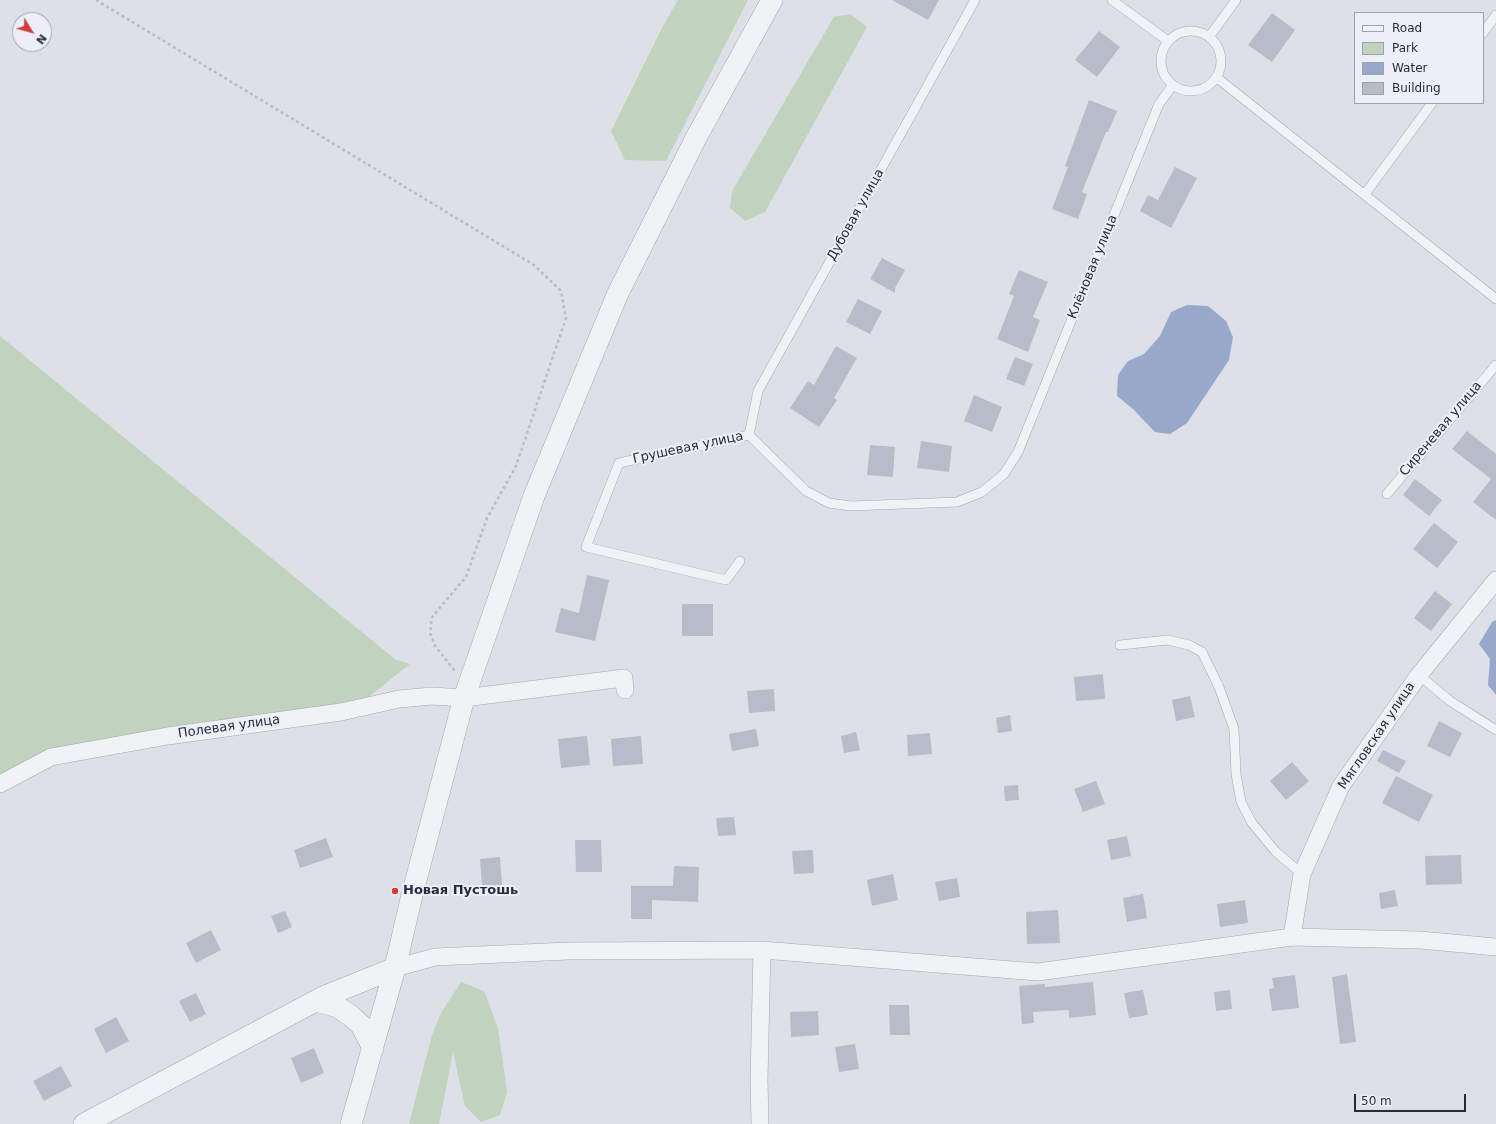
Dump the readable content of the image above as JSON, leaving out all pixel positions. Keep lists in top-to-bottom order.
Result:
{
  "streets": {
    "street": ["Полевая улица", "Мягловская улица"],
    "lane": [
      "Дубовая улица",
      "Клёновая улица",
      "Сиреневая улица",
      "Грушевая улица"
    ]
  },
  "crossings": [
    ["Дубовая улица", "Грушевая улица"],
    ["Клёновая улица", "Грушевая улица"]
  ],
  "places": ["Новая Пустошь"],
  "legend": [
    "Road",
    "Park",
    "Water",
    "Building"
  ],
  "scale_bar": "50 m",
  "north": "bottom right"
}
